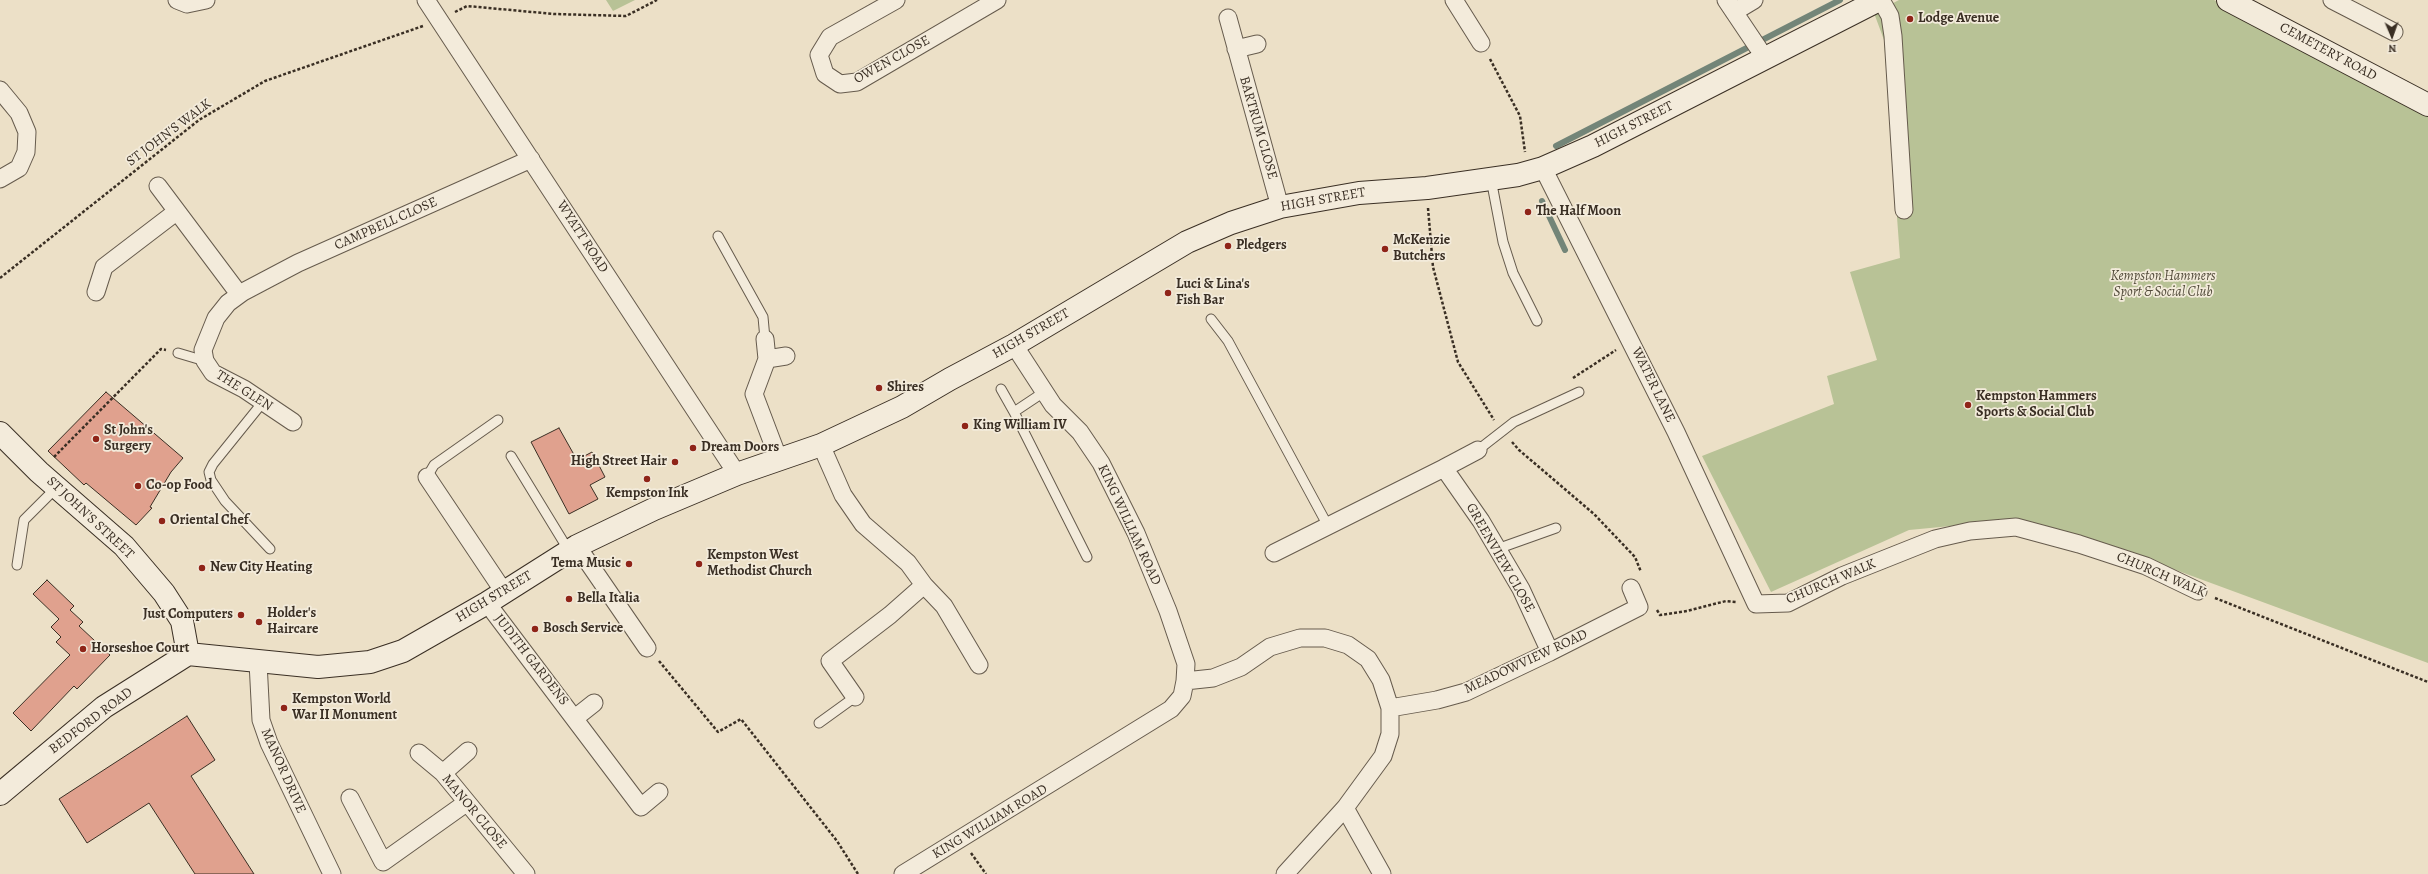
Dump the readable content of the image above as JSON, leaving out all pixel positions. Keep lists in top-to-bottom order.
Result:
{
  "streets": {
    "main road": [
      "CEMETERY ROAD",
      "HIGH STREET",
      "ST JOHN'S STREET",
      "BEDFORD ROAD"
    ],
    "street": [
      "OWEN CLOSE",
      "BARTRUM CLOSE",
      "CAMPBELL CLOSE",
      "WYATT ROAD",
      "WATER LANE",
      "THE GLEN",
      "KING WILLIAM ROAD",
      "GREENVIEW CLOSE",
      "CHURCH WALK",
      "JUDITH GARDENS",
      "MEADOWVIEW ROAD",
      "MANOR DRIVE",
      "MANOR CLOSE"
    ],
    "path": ["ST JOHN'S WALK"]
  },
  "crossings": [
    ["HIGH STREET", "BARTRUM CLOSE"],
    ["HIGH STREET", "WYATT ROAD"],
    ["HIGH STREET", "WATER LANE"],
    ["HIGH STREET", "ST JOHN'S STREET"],
    ["HIGH STREET", "KING WILLIAM ROAD"],
    ["HIGH STREET", "JUDITH GARDENS"],
    ["HIGH STREET", "BEDFORD ROAD"],
    ["HIGH STREET", "MANOR DRIVE"],
    ["ST JOHN'S WALK", "WYATT ROAD"],
    ["CAMPBELL CLOSE", "WYATT ROAD"],
    ["CAMPBELL CLOSE", "THE GLEN"],
    ["WATER LANE", "CHURCH WALK"],
    ["ST JOHN'S STREET", "BEDFORD ROAD"],
    ["GREENVIEW CLOSE", "MEADOWVIEW ROAD"]
  ],
  "parks": ["Kempston Hammers Sport & Social Club"],
  "places": [
    "Lodge Avenue",
    "The Half Moon",
    "Pledgers",
    "McKenzie Butchers",
    "Luci & Lina's Fish Bar",
    "Shires",
    "Kempston Hammers Sports & Social Club",
    "King William IV",
    "St John's Surgery",
    "Dream Doors",
    "High Street Hair",
    "Kempston Ink",
    "Co-op Food",
    "Oriental Chef",
    "Tema Music",
    "Kempston West Methodist Church",
    "New City Heating",
    "Bella Italia",
    "Just Computers",
    "Holder's Haircare",
    "Bosch Service",
    "Horseshoe Court",
    "Kempston World War II Monument"
  ],
  "north": "bottom"
}
